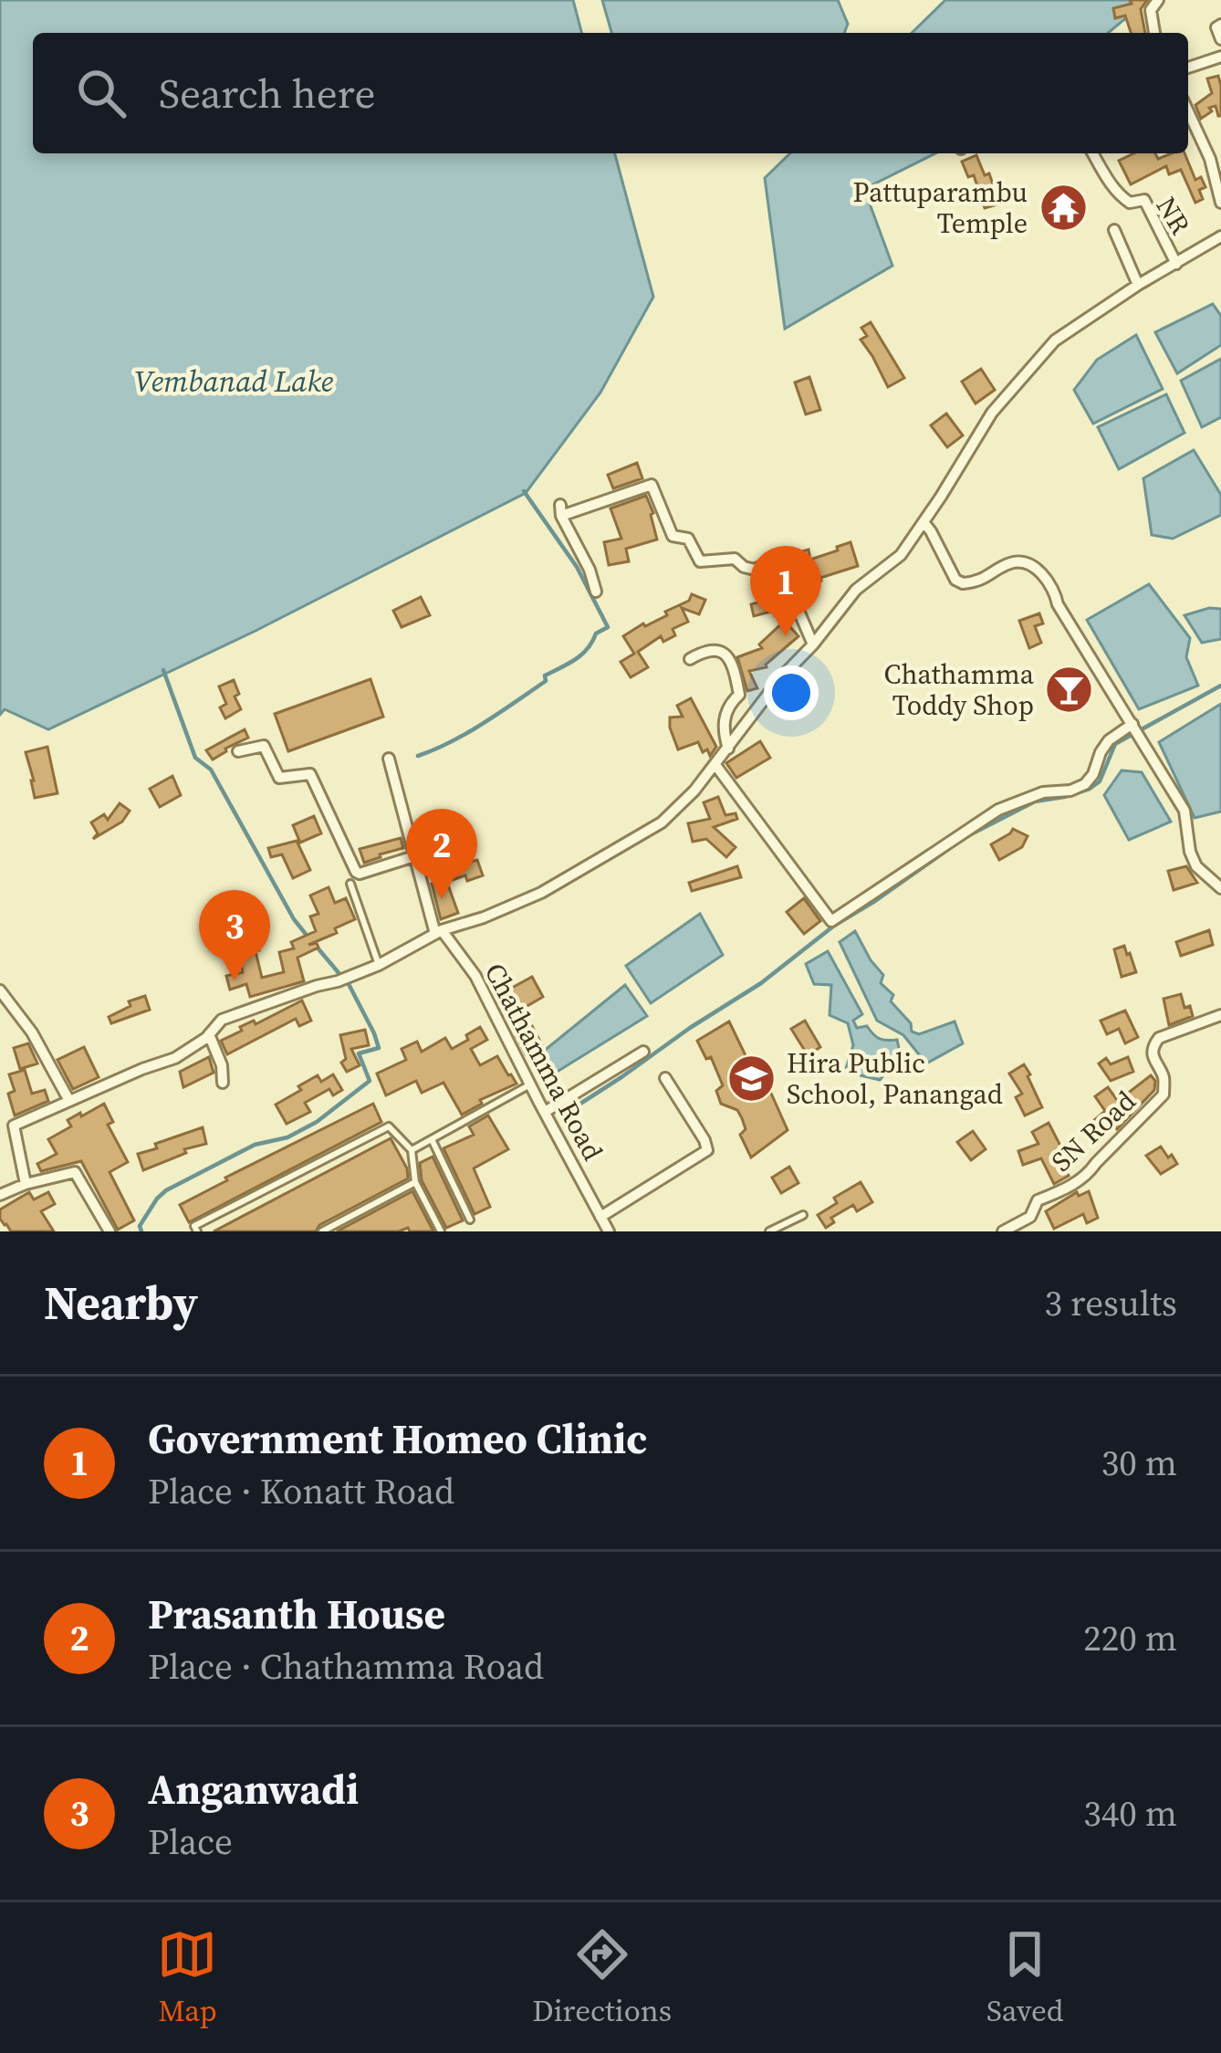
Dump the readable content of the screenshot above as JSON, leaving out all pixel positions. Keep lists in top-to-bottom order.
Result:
{
  "streets": {
    "street": ["NR", "Chathamma Road", "SN Road"]
  },
  "water": ["Vembanad Lake"],
  "places": {
    "temple": ["Pattuparambu Temple"],
    "bar": ["Chathamma Toddy Shop"],
    "school or university": ["Hira Public School, Panangad"]
  },
  "page": {
    "search": "Search here",
    "pins": ["1", "2", "3"],
    "heading": ["Nearby", "3 results"],
    "list": [
      {
        "mark": "1",
        "name": "Government Homeo Clinic",
        "note": "Place · Konatt Road",
        "value": "30 m"
      },
      {
        "mark": "2",
        "name": "Prasanth House",
        "note": "Place · Chathamma Road",
        "value": "220 m"
      },
      {
        "mark": "3",
        "name": "Anganwadi",
        "note": "Place",
        "value": "340 m"
      }
    ],
    "nav": ["Map", "Directions", "Saved"]
  }
}
